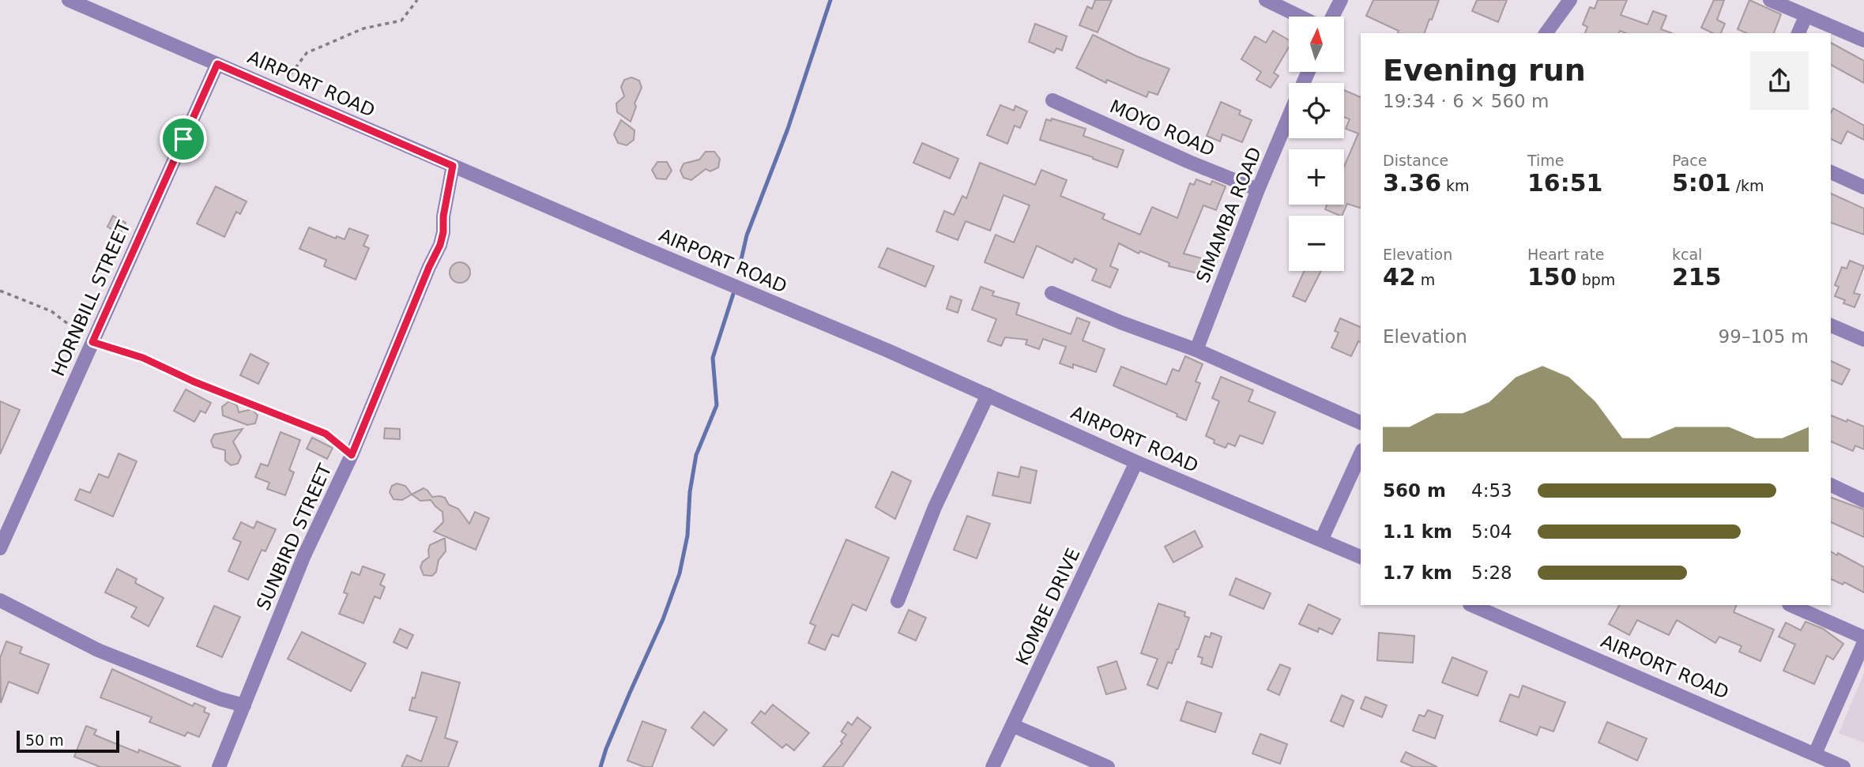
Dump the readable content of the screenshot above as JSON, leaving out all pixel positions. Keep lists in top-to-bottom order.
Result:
{
  "streets": {
    "street": [
      "AIRPORT ROAD",
      "MOYO ROAD",
      "SIMAMBA ROAD",
      "HORNBILL STREET",
      "SUNBIRD STREET",
      "KOMBE DRIVE"
    ]
  },
  "crossings": [
    ["AIRPORT ROAD", "HORNBILL STREET"],
    ["AIRPORT ROAD", "SUNBIRD STREET"],
    ["AIRPORT ROAD", "KOMBE DRIVE"],
    ["MOYO ROAD", "SIMAMBA ROAD"]
  ],
  "scale_bar": "50 m",
  "north": "top",
  "page": {
    "map_buttons": ["+", "−"],
    "heading": ["Evening run", "19:34 · 6 × 560 m"],
    "stats": [
      ["Distance", "3.36 km"],
      ["Time", "16:51"],
      ["Pace", "5:01 /km"],
      ["Elevation", "42 m"],
      ["Heart rate", "150 bpm"],
      ["kcal", "215"]
    ],
    "chart": ["Elevation", "99–105 m"],
    "list": [
      {
        "name": "560 m",
        "note": "4:53"
      },
      {
        "name": "1.1 km",
        "note": "5:04"
      },
      {
        "name": "1.7 km",
        "note": "5:28"
      }
    ],
    "scale": "50 m"
  }
}
